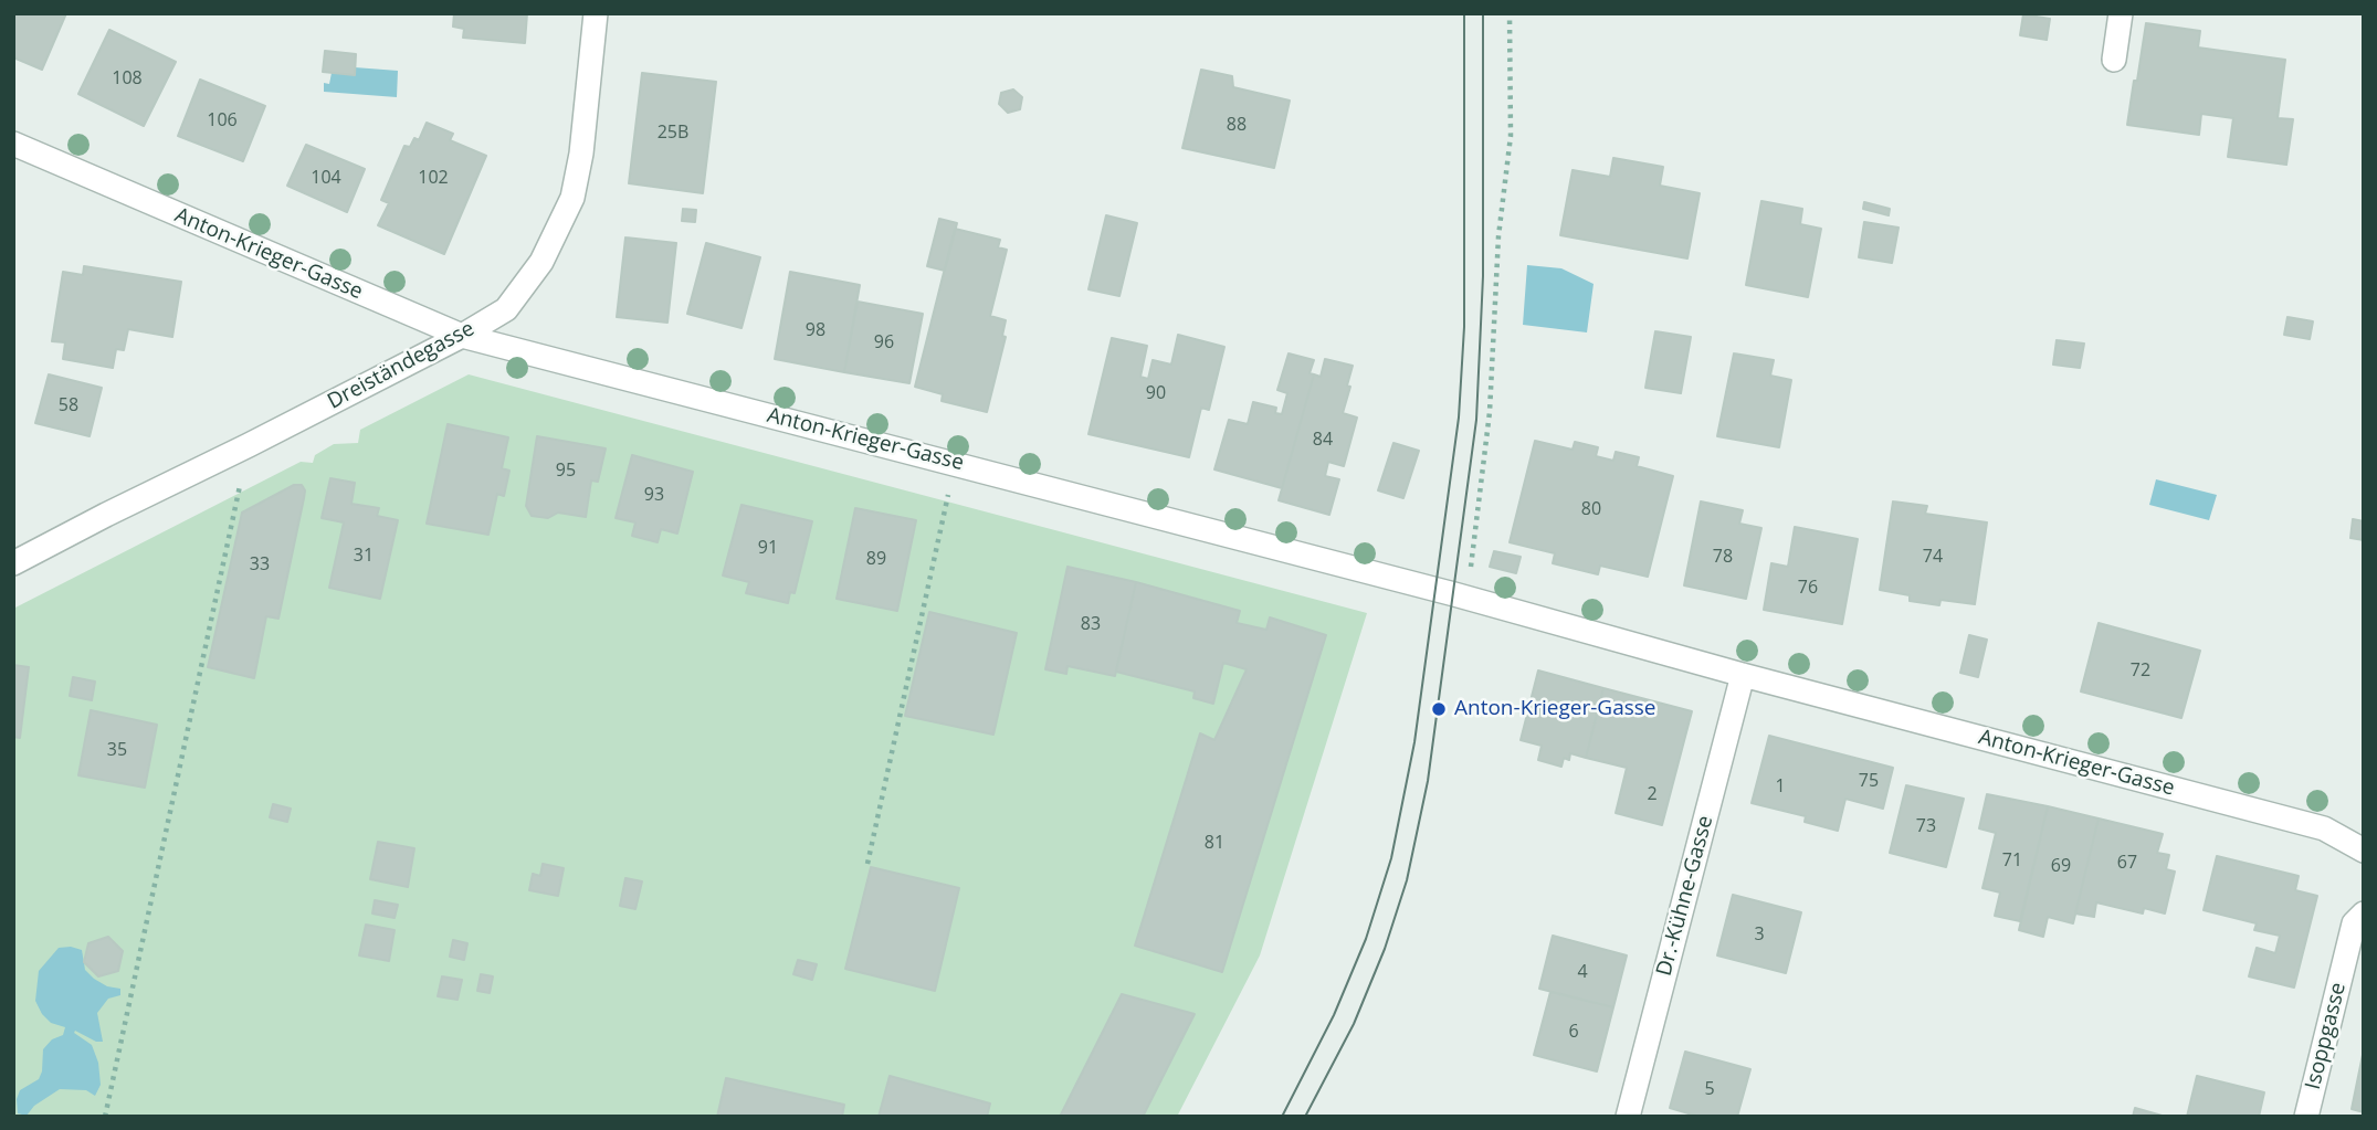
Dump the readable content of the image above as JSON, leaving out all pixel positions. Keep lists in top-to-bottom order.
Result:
{
  "streets": {
    "street": [
      "Anton-Krieger-Gasse",
      "Dreiständegasse",
      "Dr.-Kühne-Gasse",
      "Isoppgasse"
    ]
  },
  "crossings": [
    ["Anton-Krieger-Gasse", "Dreiständegasse"],
    ["Anton-Krieger-Gasse", "Dr.-Kühne-Gasse"]
  ],
  "places": ["Anton-Krieger-Gasse"],
  "house_numbers": [
    "108",
    "106",
    "88",
    "25B",
    "104",
    "102",
    "98",
    "96",
    "90",
    "58",
    "84",
    "95",
    "93",
    "80",
    "91",
    "31",
    "78",
    "74",
    "89",
    "33",
    "76",
    "83",
    "72",
    "35",
    "75",
    "1",
    "2",
    "73",
    "81",
    "71",
    "67",
    "69",
    "3",
    "4",
    "6",
    "5"
  ]
}
